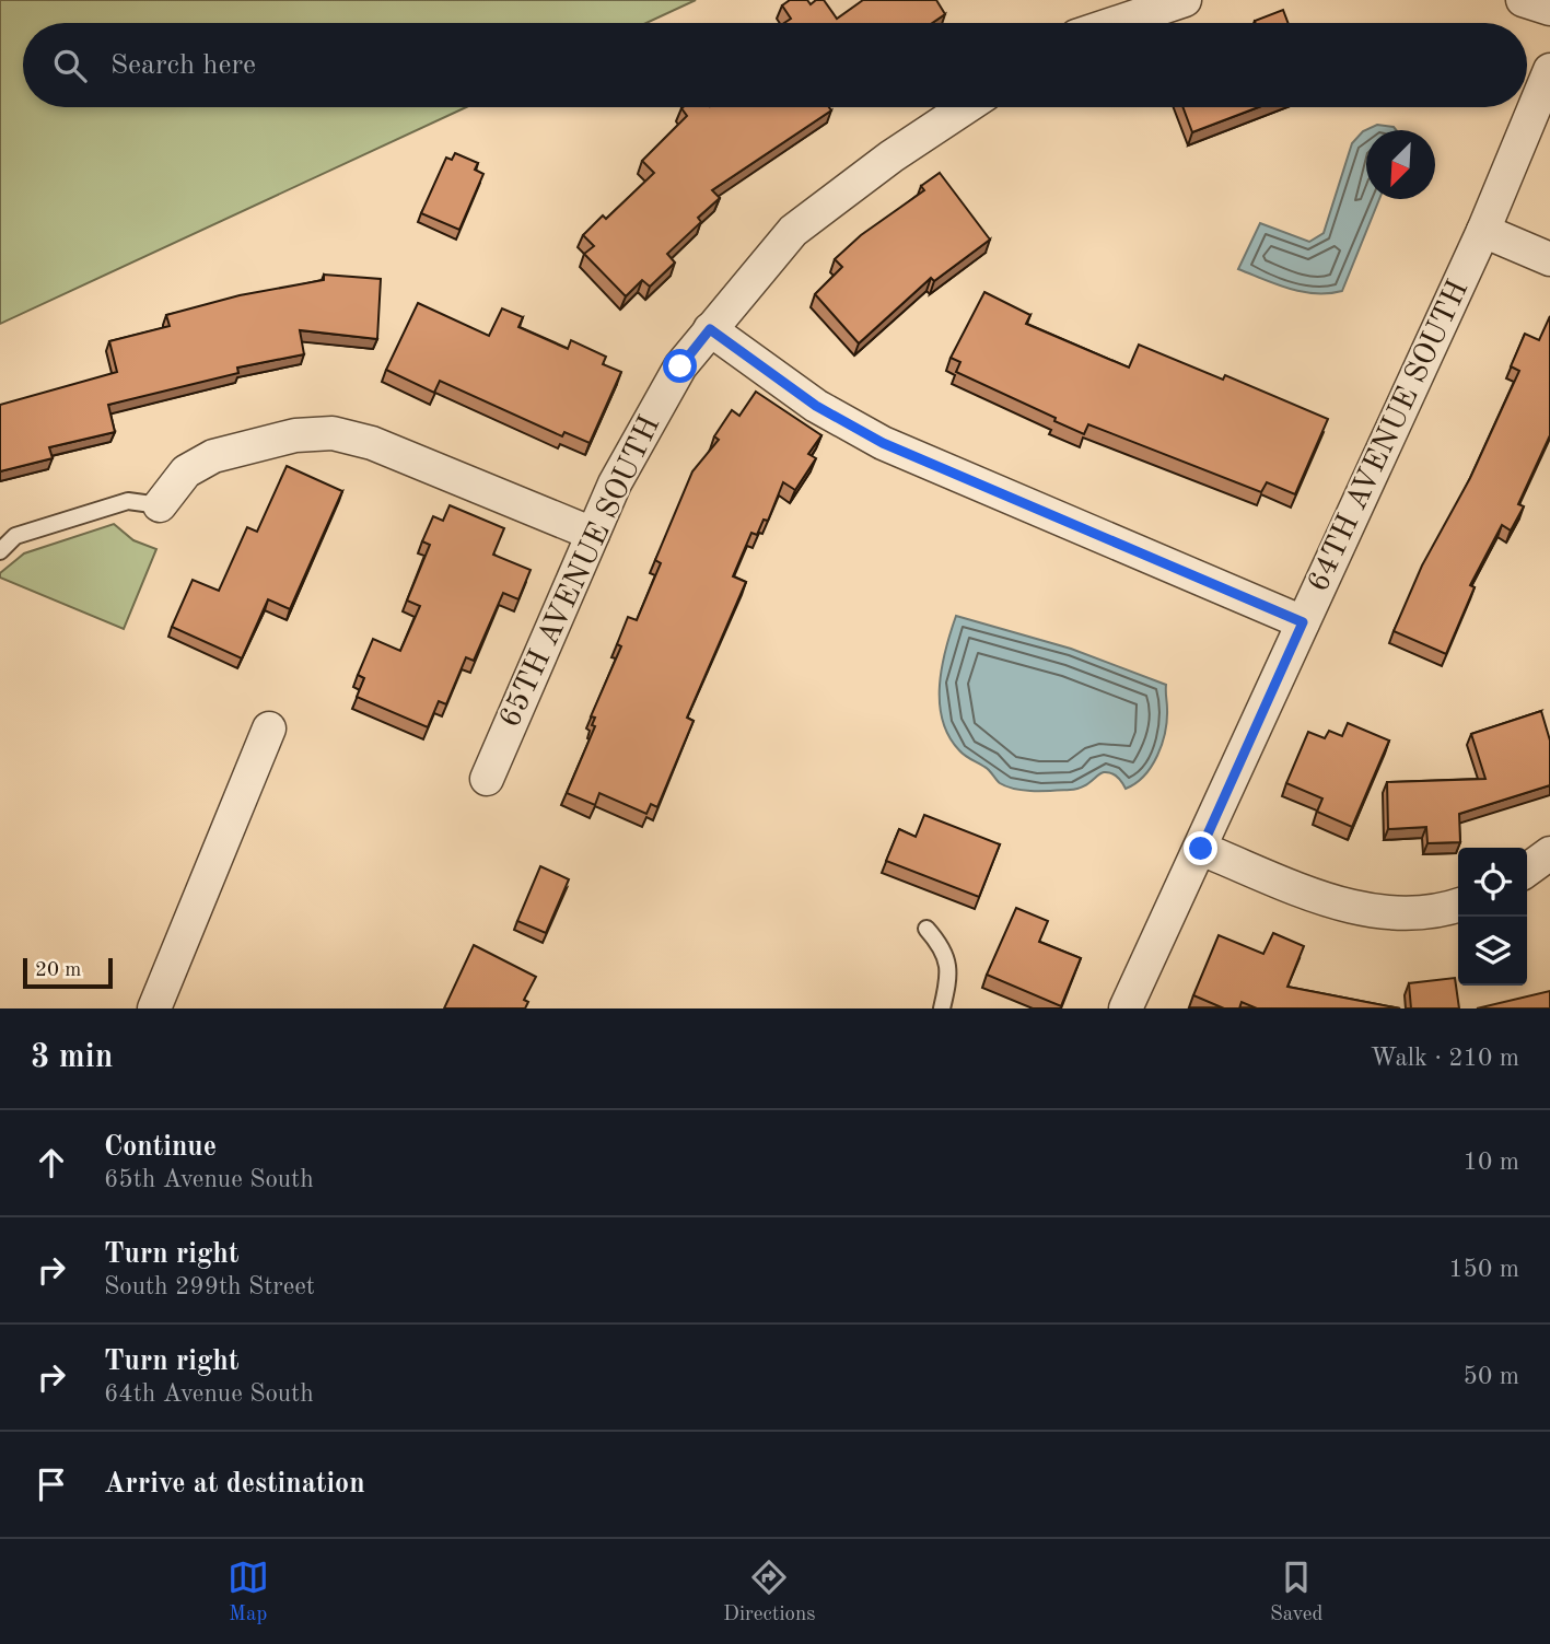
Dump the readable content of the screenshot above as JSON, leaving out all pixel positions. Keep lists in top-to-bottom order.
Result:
{
  "streets": {
    "street": ["64TH AVENUE SOUTH", "65TH AVENUE SOUTH"]
  },
  "scale_bar": "20 m",
  "north": "bottom left",
  "page": {
    "search": "Search here",
    "scale": "20 m",
    "heading": ["3 min", "Walk · 210 m"],
    "list": [
      ["Continue", "65th Avenue South", "10 m"],
      ["Turn right", "South 299th Street", "150 m"],
      ["Turn right", "64th Avenue South", "50 m"],
      "Arrive at destination"
    ],
    "nav": ["Map", "Directions", "Saved"]
  }
}
